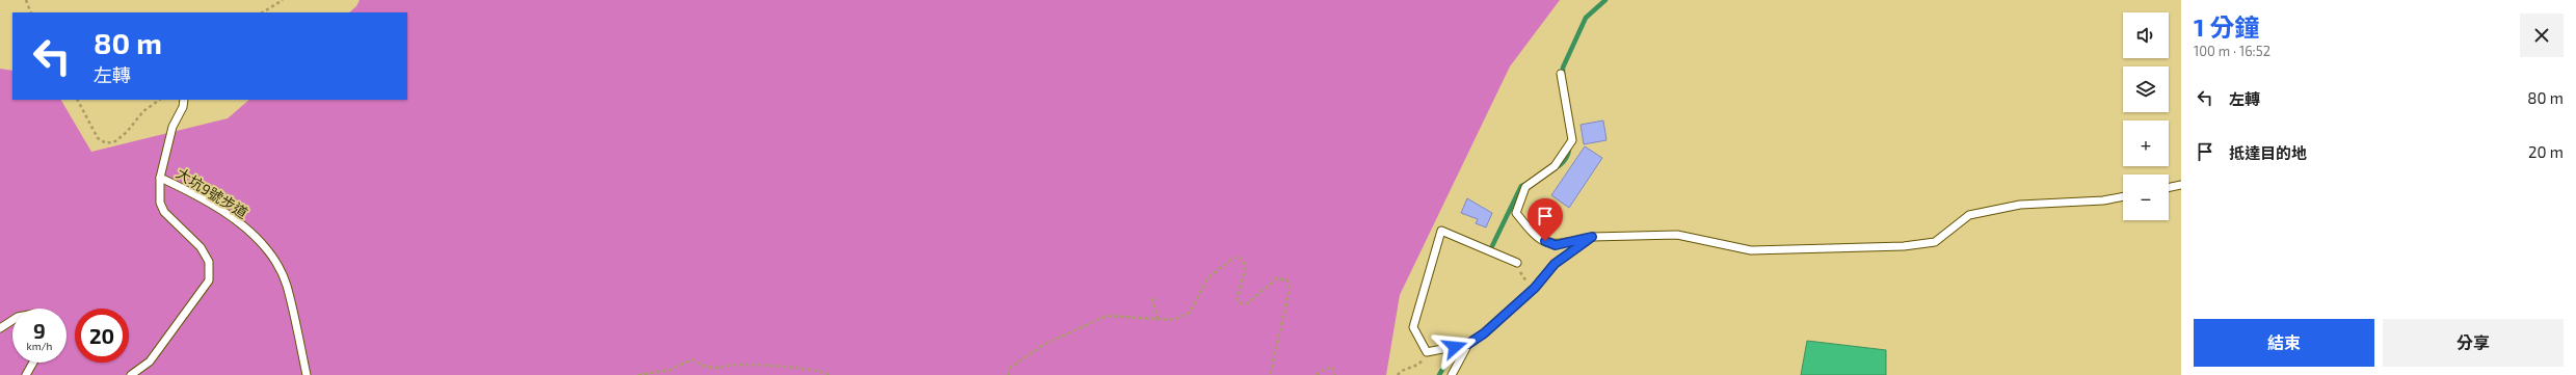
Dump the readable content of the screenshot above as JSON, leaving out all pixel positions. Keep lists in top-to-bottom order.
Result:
{
  "streets": {
    "lane": ["大坑9號步道"]
  },
  "page": {
    "heading": ["1 分鐘", "100 m · 16:52"],
    "map_buttons": ["+", "−"],
    "turn": ["80 m", "左轉"],
    "list": [
      {
        "name": "左轉",
        "value": "80 m"
      },
      {
        "name": "抵達目的地",
        "value": "20 m"
      }
    ],
    "speed": "9 km/h",
    "limit": "20",
    "buttons": ["結束", "分享"]
  }
}
